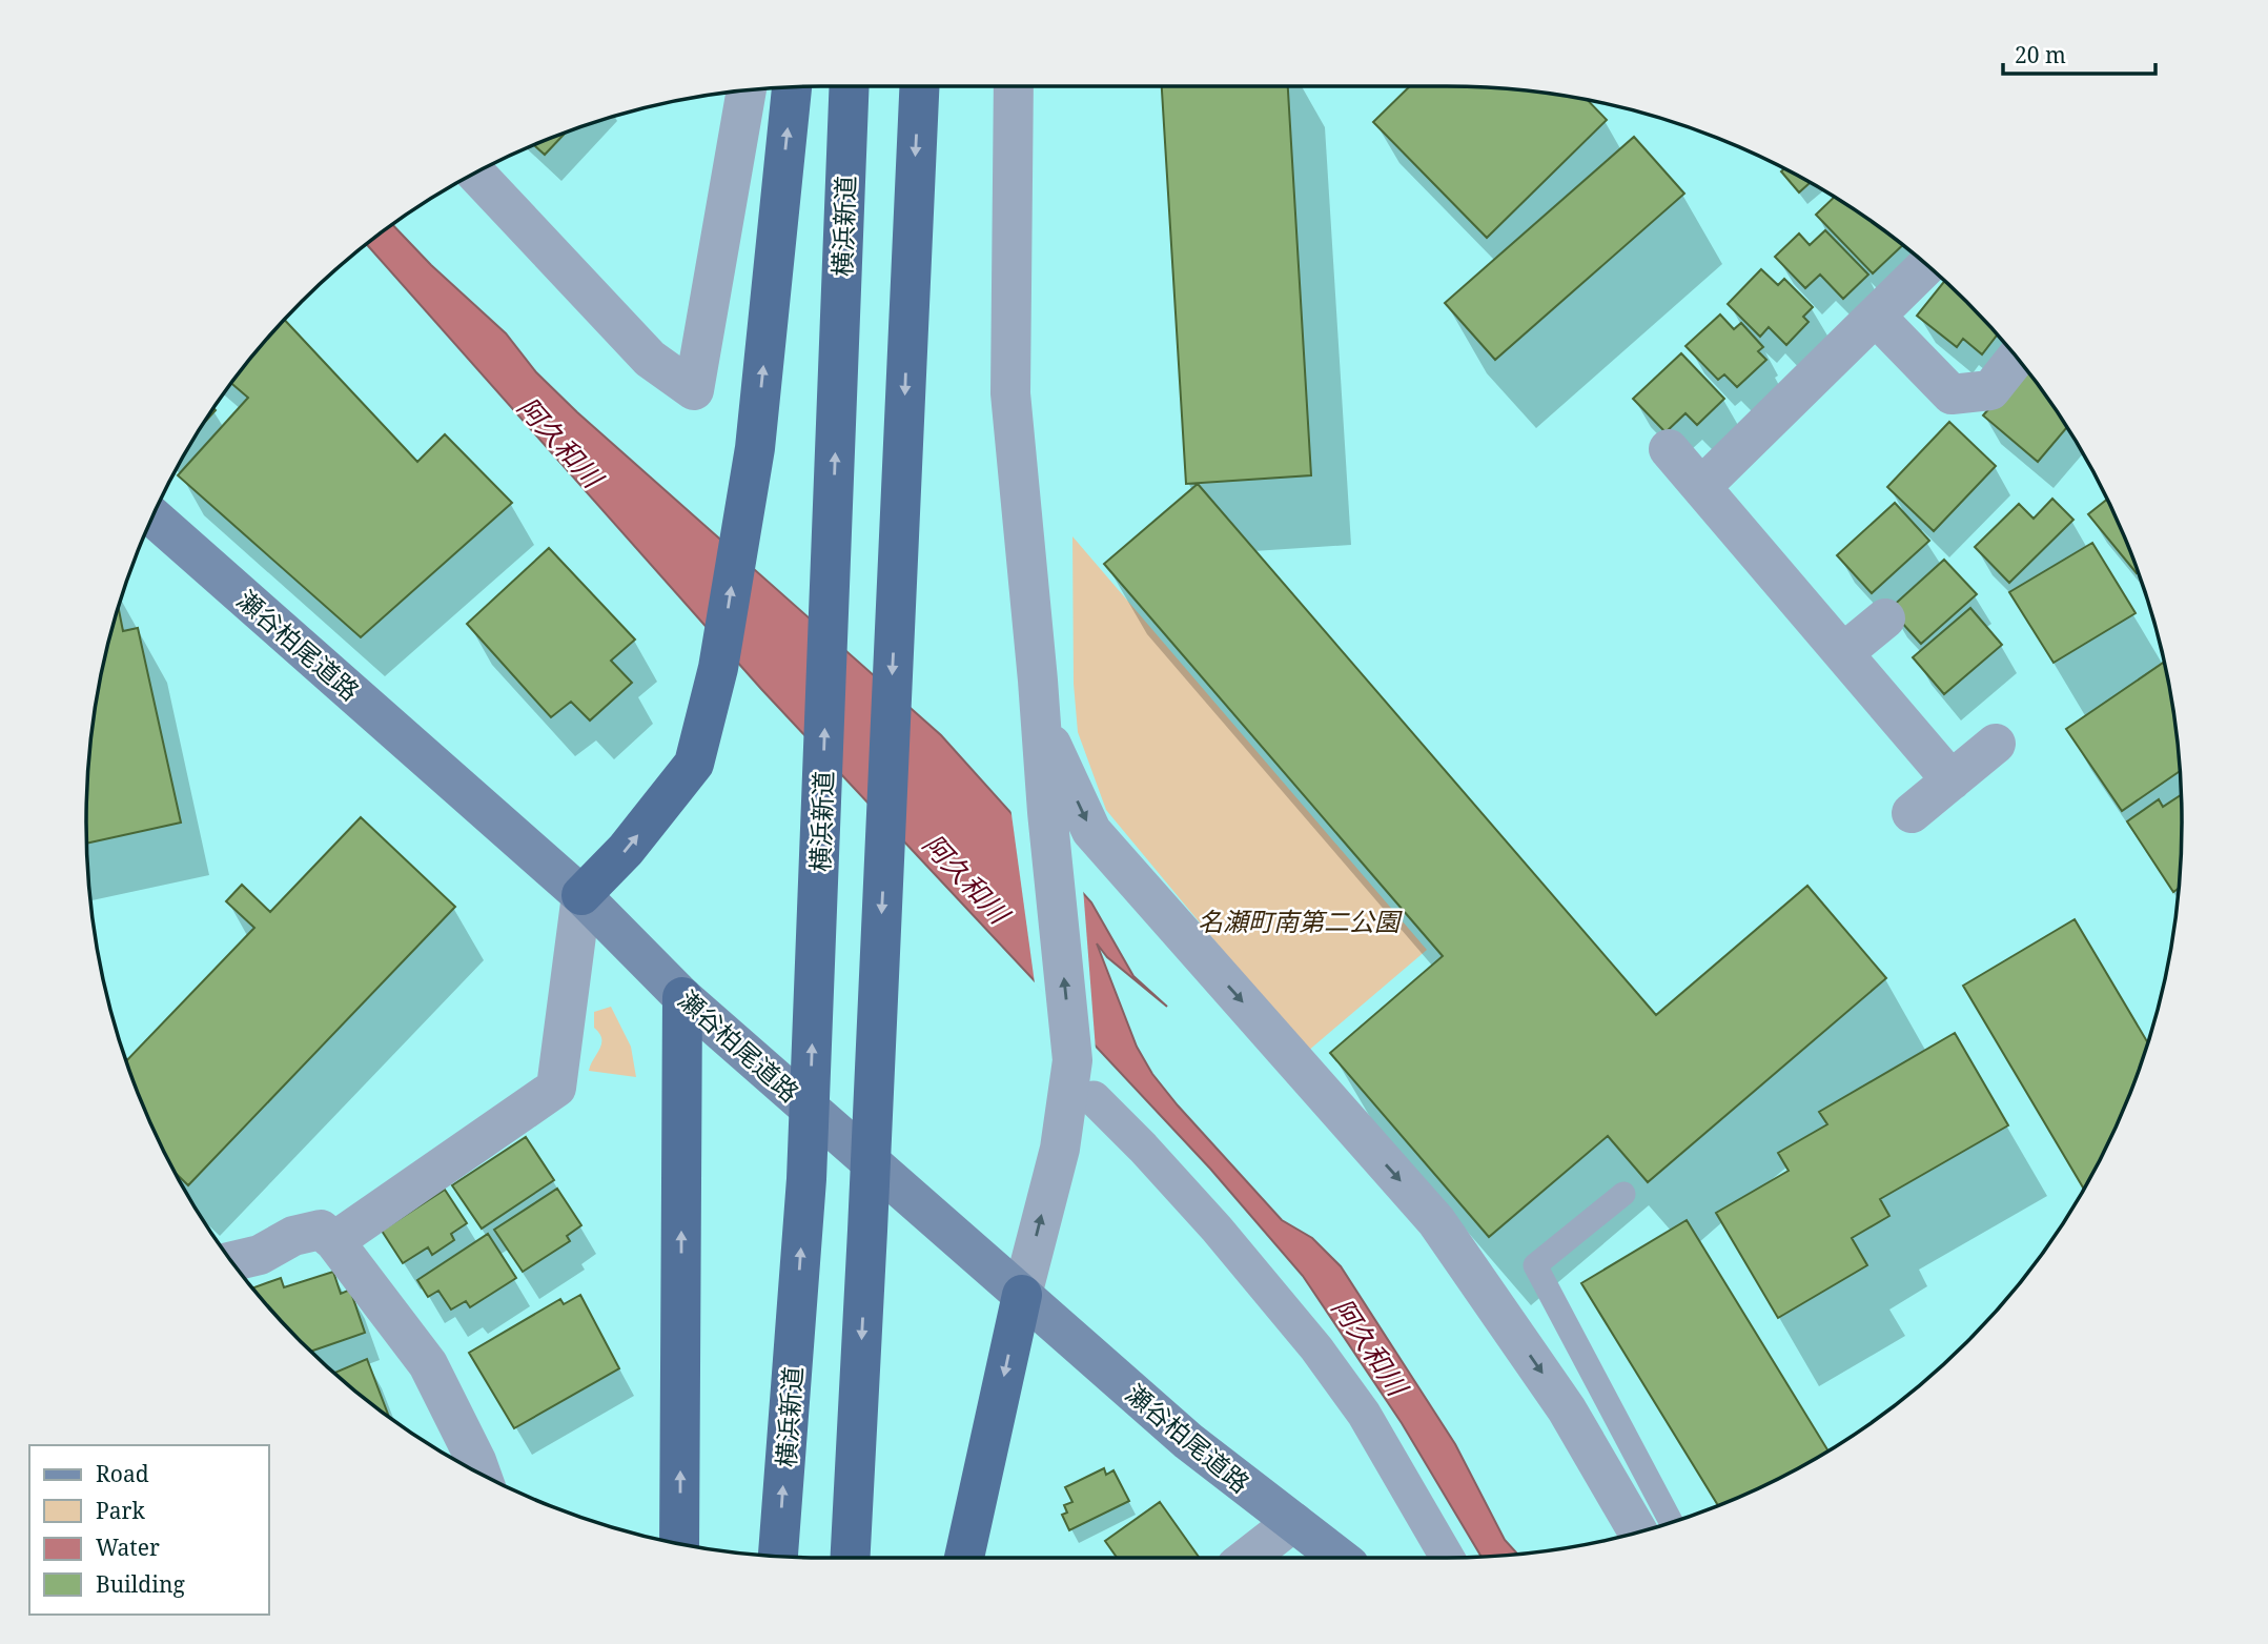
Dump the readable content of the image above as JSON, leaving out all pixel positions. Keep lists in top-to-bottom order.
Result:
{
  "streets": {
    "highway": ["横浜新道"],
    "main road": ["瀬谷柏尾道路"]
  },
  "water": ["阿久和川"],
  "parks": ["名瀬町南第二公園"],
  "legend": [
    "Road",
    "Park",
    "Water",
    "Building"
  ],
  "scale_bar": "20 m"
}
